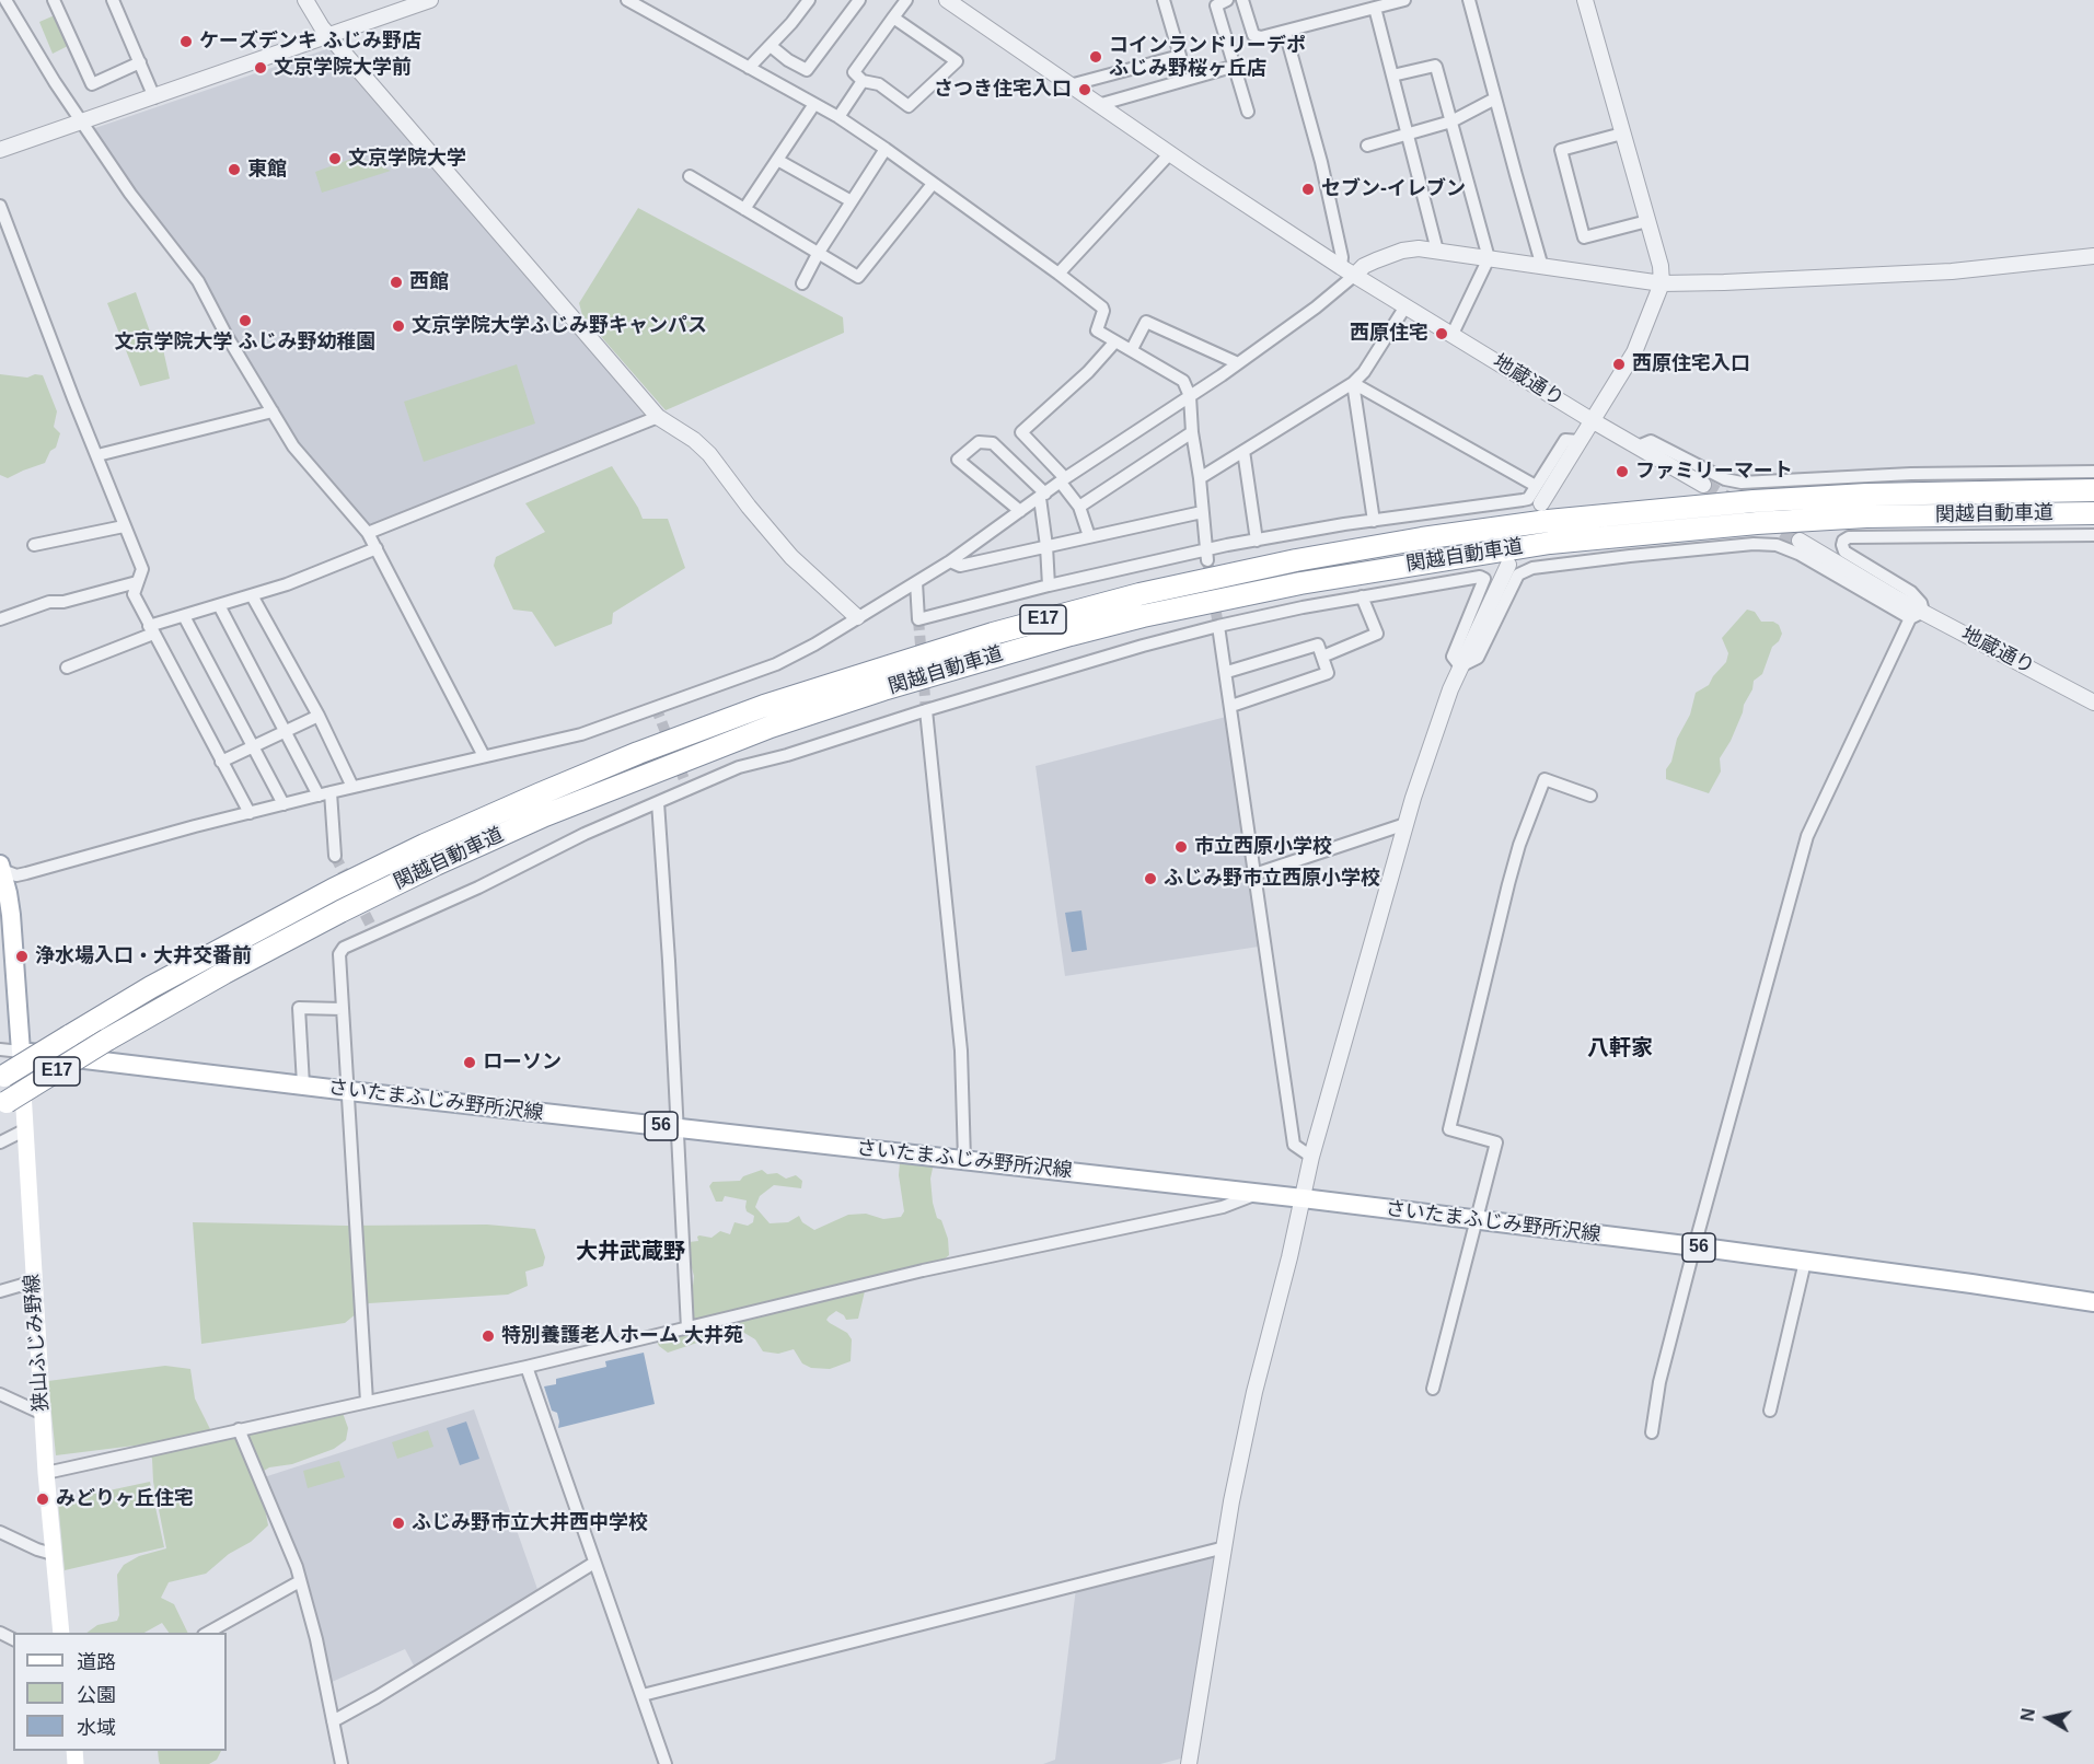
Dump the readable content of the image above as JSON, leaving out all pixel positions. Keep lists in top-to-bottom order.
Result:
{
  "streets": {
    "highway": ["関越自動車道", "E17"],
    "main road": ["さいたまふじみ野所沢線", "56", "狭山ふじみ野線"],
    "street": ["地蔵通り"]
  },
  "crossings": [
    ["さいたまふじみ野所沢線", "狭山ふじみ野線"]
  ],
  "districts": ["八軒家", "大井武蔵野"],
  "places": [
    "ケーズデンキ ふじみ野店",
    "コインランドリーデポ ふじみ野桜ヶ丘店",
    "文京学院大学前",
    "さつき住宅入口",
    "文京学院大学",
    "東館",
    "セブン-イレブン",
    "西館",
    "文京学院大学 ふじみ野幼稚園",
    "文京学院大学ふじみ野キャンパス",
    "西原住宅",
    "西原住宅入口",
    "ファミリーマート",
    "市立西原小学校",
    "ふじみ野市立西原小学校",
    "浄水場入口・大井交番前",
    "ローソン",
    "特別養護老人ホーム 大井苑",
    "みどりヶ丘住宅",
    "ふじみ野市立大井西中学校"
  ],
  "legend": ["道路", "公園", "水域"],
  "north": "left"
}
